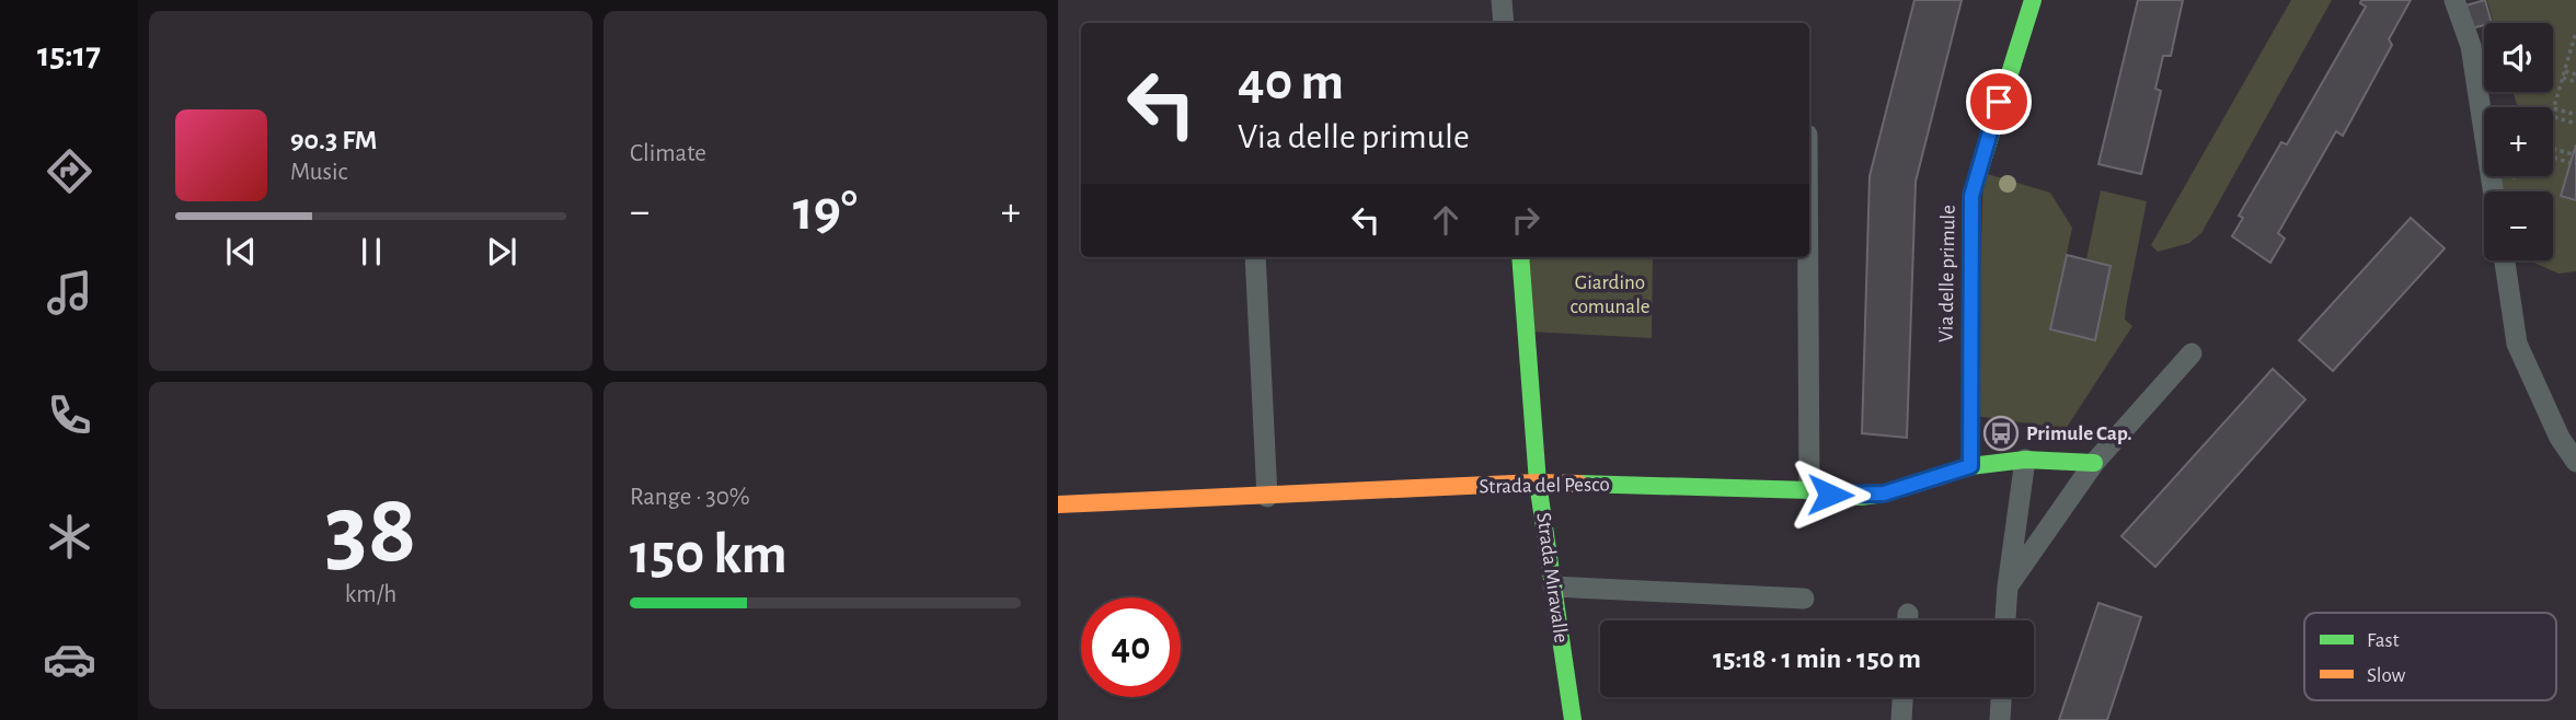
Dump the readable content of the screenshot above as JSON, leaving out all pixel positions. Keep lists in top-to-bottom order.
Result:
{
  "streets": {
    "street": ["Via delle primule", "Strada del Pesco", "Strada Miravalle"]
  },
  "crossings": [
    ["Via delle primule", "Strada del Pesco"],
    ["Strada del Pesco", "Strada Miravalle"]
  ],
  "parks": ["Giardino comunale"],
  "places": {
    "bus stop": ["Primule Cap."]
  },
  "legend": ["Fast", "Slow"],
  "page": {
    "tabs": "15:17",
    "tile": [
      "Climate",
      ["38", "km/h"],
      ["Range · 30%", "150 km"]
    ],
    "map_buttons": ["+", "−"],
    "turn": ["40 m", "Via delle primule"],
    "song": ["90.3 FM", "Music"],
    "heat": ["−", "19°", "+"],
    "limit": "40",
    "trip": "15:18 · 1 min · 150 m"
  }
}
